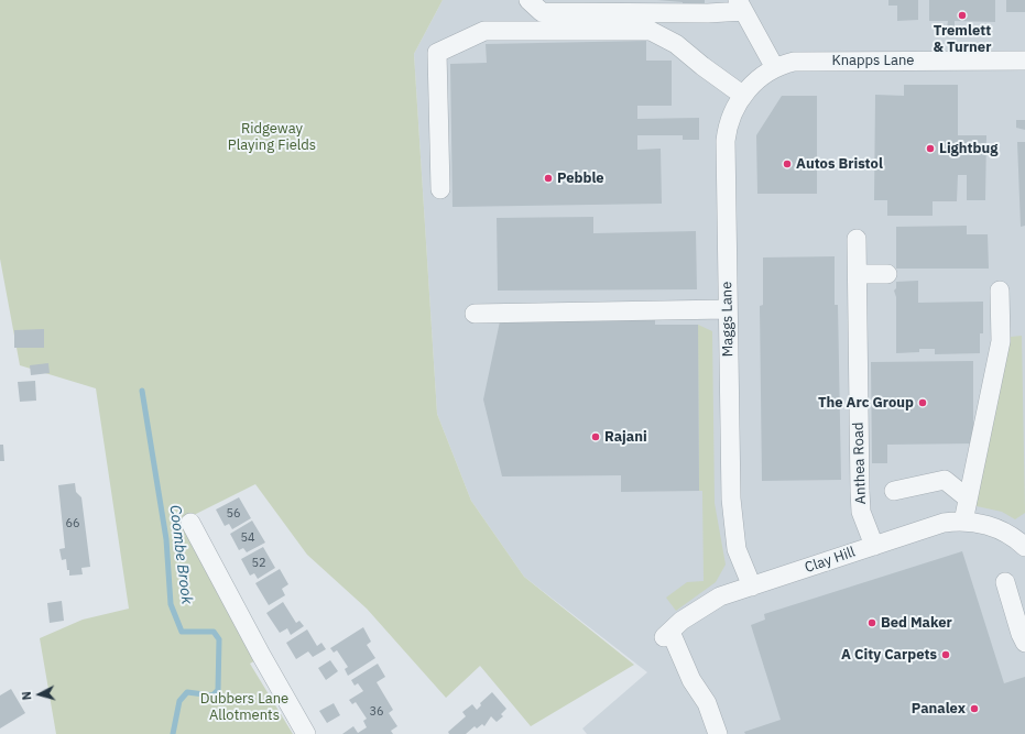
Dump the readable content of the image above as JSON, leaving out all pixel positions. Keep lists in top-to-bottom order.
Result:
{
  "streets": {
    "street": [
      "Knapps Lane",
      "Maggs Lane",
      "Anthea Road",
      "Clay Hill"
    ]
  },
  "crossings": [
    ["Knapps Lane", "Maggs Lane"],
    ["Maggs Lane", "Clay Hill"],
    ["Anthea Road", "Clay Hill"]
  ],
  "water": ["Coombe Brook"],
  "parks": ["Ridgeway Playing Fields", "Dubbers Lane Allotments"],
  "places": [
    "Tremlett & Turner",
    "Lightbug",
    "Autos Bristol",
    "Pebble",
    "The Arc Group",
    "Rajani",
    "Bed Maker",
    "A City Carpets",
    "Panalex"
  ],
  "house_numbers": [
    "56",
    "66",
    "54",
    "52",
    "36"
  ],
  "north": "left"
}
